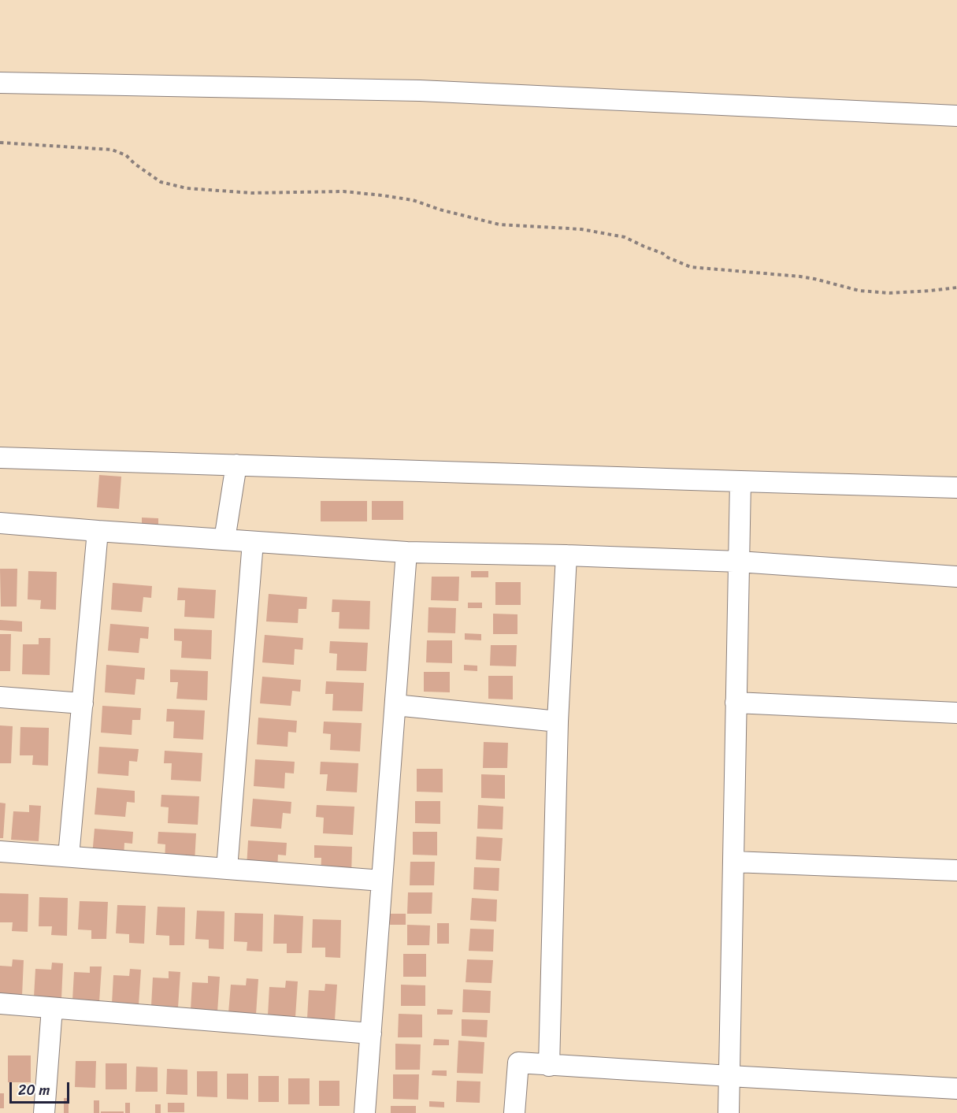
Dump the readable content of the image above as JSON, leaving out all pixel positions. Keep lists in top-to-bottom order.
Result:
{
  "scale_bar": "20 m"
}
